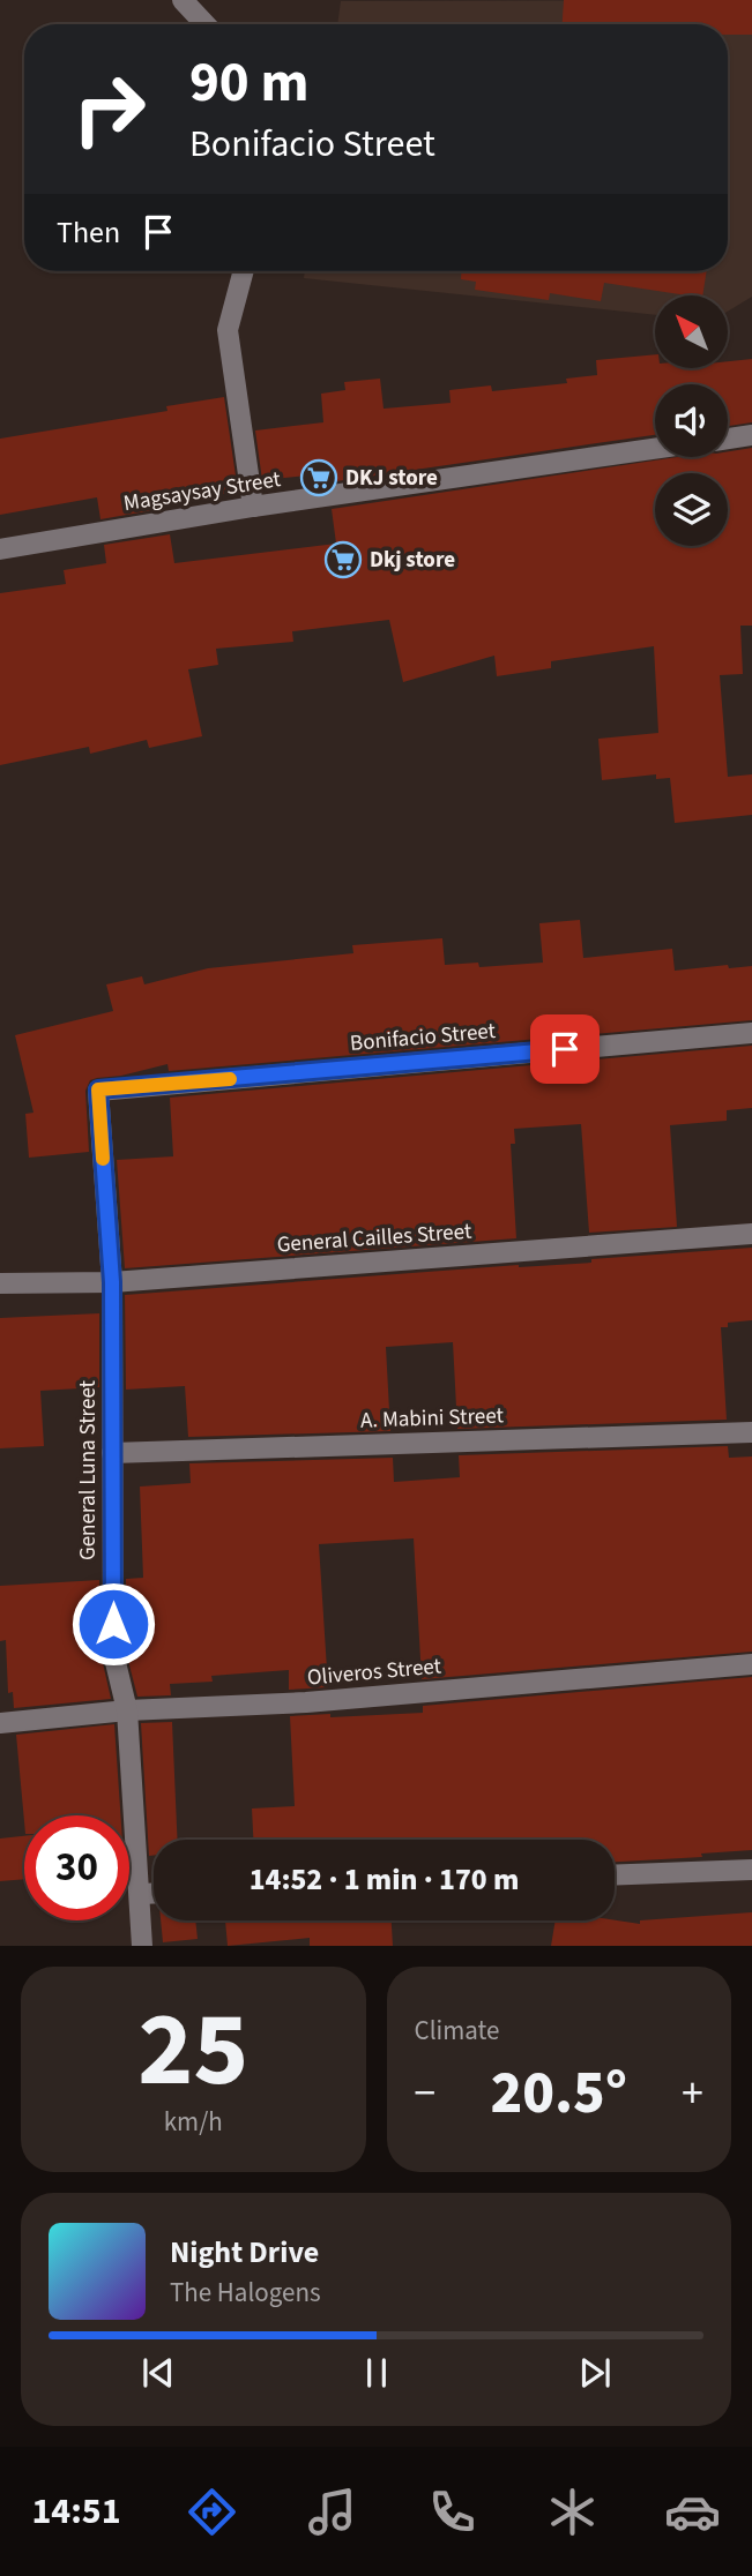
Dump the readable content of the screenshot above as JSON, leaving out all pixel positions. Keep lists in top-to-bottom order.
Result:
{
  "streets": {
    "street": [
      "Magsaysay Street",
      "Bonifacio Street",
      "General Cailles Street",
      "A. Mabini Street",
      "General Luna Street",
      "Oliveros Street"
    ]
  },
  "crossings": [
    ["Bonifacio Street", "General Luna Street"],
    ["General Cailles Street", "General Luna Street"],
    ["A. Mabini Street", "General Luna Street"],
    ["General Luna Street", "Oliveros Street"]
  ],
  "places": {
    "supermarket": ["DKJ store", "Dkj store"]
  },
  "north": "top left",
  "page": {
    "turn": ["90 m", "Bonifacio Street"],
    "then": "Then",
    "limit": "30",
    "trip": "14:52 · 1 min · 170 m",
    "tile": [
      ["25", "km/h"],
      "Climate"
    ],
    "heat": ["−", "20.5°", "+"],
    "song": ["Night Drive", "The Halogens"],
    "tabs": "14:51"
  }
}
